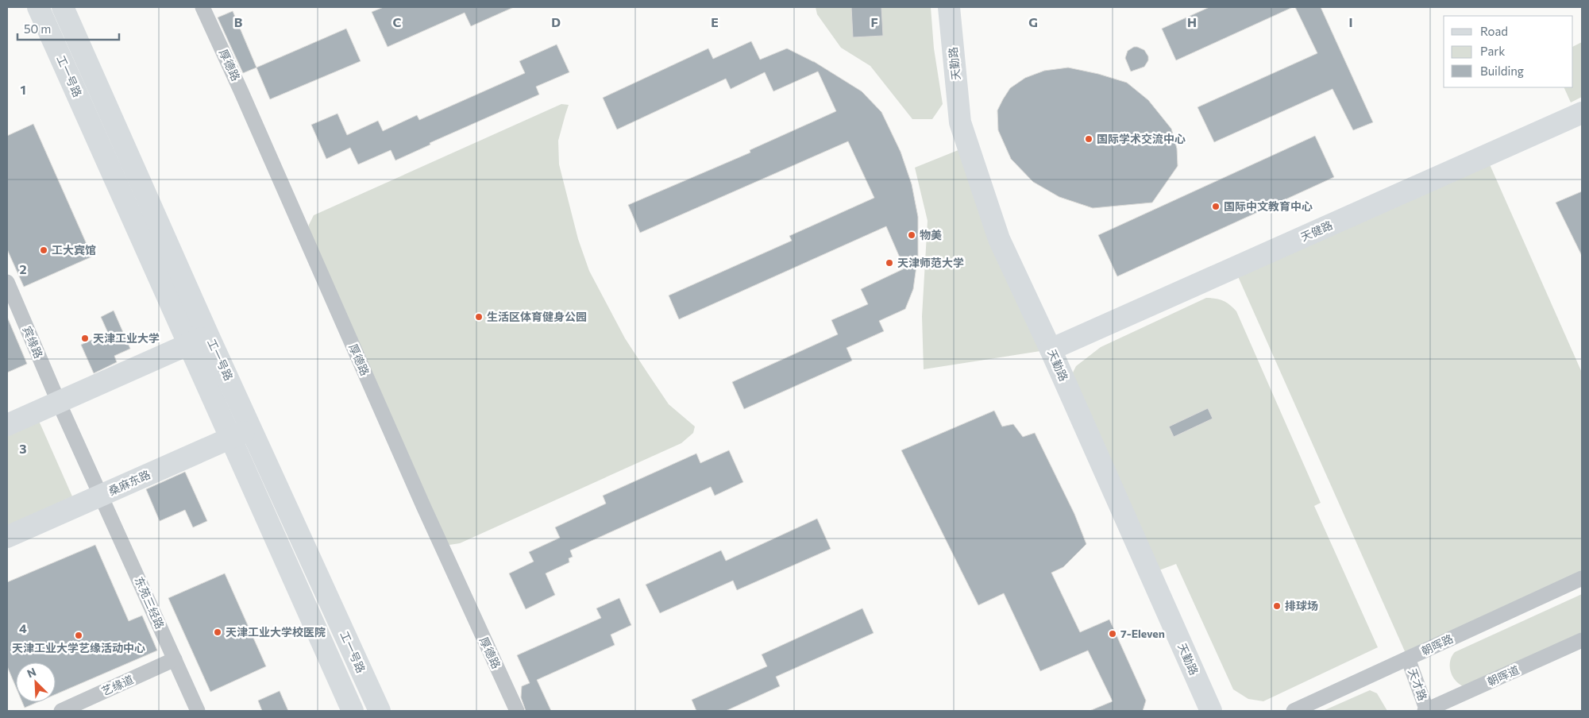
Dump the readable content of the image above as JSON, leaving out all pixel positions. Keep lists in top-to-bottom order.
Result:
{
  "streets": {
    "street": [
      "天勤路",
      "厚德路",
      "工一号路",
      "天健路",
      "宾缘路",
      "桑麻东路",
      "东苑三经路",
      "朝晖路",
      "朝晖道",
      "天才路",
      "艺缘道"
    ]
  },
  "crossings": [
    ["天勤路", "天健路"],
    ["工一号路", "桑麻东路"],
    ["宾缘路", "桑麻东路"],
    ["宾缘路", "东苑三经路"],
    ["桑麻东路", "东苑三经路"],
    ["东苑三经路", "艺缘道"],
    ["朝晖路", "天才路"],
    ["朝晖道", "天才路"]
  ],
  "places": [
    "国际学术交流中心",
    "国际中文教育中心",
    "物美",
    "工大宾馆",
    "天津师范大学",
    "生活区体育健身公园",
    "天津工业大学",
    "排球场",
    "天津工业大学校医院",
    "7-Eleven",
    "天津工业大学艺缘活动中心"
  ],
  "legend": ["Road", "Park", "Building"],
  "scale_bar": "50 m",
  "north": "top left",
  "grid": {
    "columns": [
      "B",
      "C",
      "D",
      "E",
      "F",
      "G",
      "H",
      "I"
    ],
    "rows": [
      "1",
      "2",
      "3",
      "4"
    ]
  }
}
